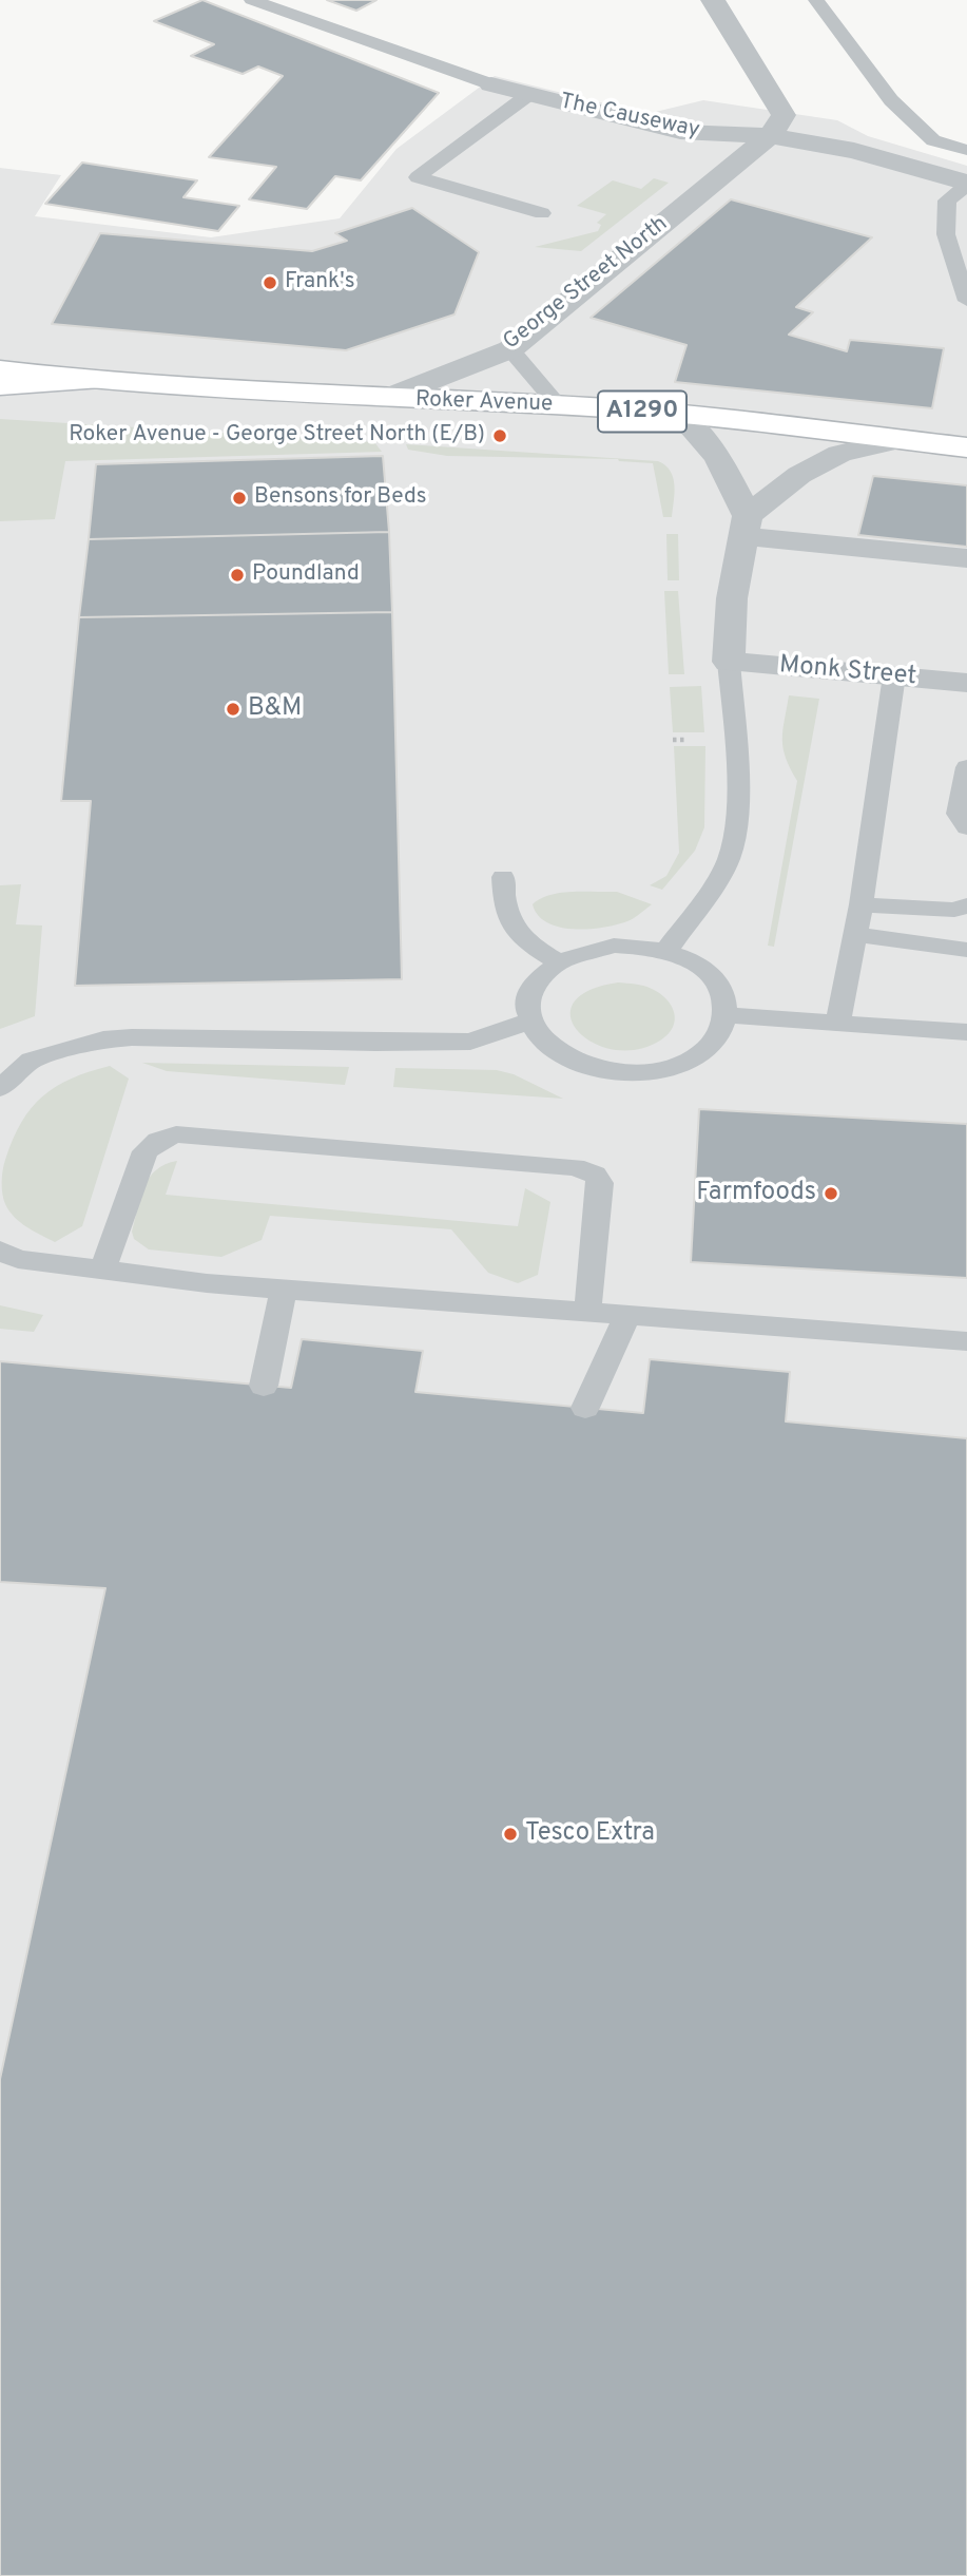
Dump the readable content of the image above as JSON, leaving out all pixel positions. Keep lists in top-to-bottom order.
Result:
{
  "streets": {
    "main road": ["Roker Avenue", "A1290"],
    "street": ["The Causeway", "George Street North", "Monk Street"]
  },
  "crossings": [
    ["The Causeway", "George Street North"],
    ["George Street North", "Roker Avenue"]
  ],
  "places": [
    "Frank's",
    "Roker Avenue - George Street North (E/B)",
    "Bensons for Beds",
    "Poundland",
    "B&M",
    "Farmfoods",
    "Tesco Extra"
  ]
}
